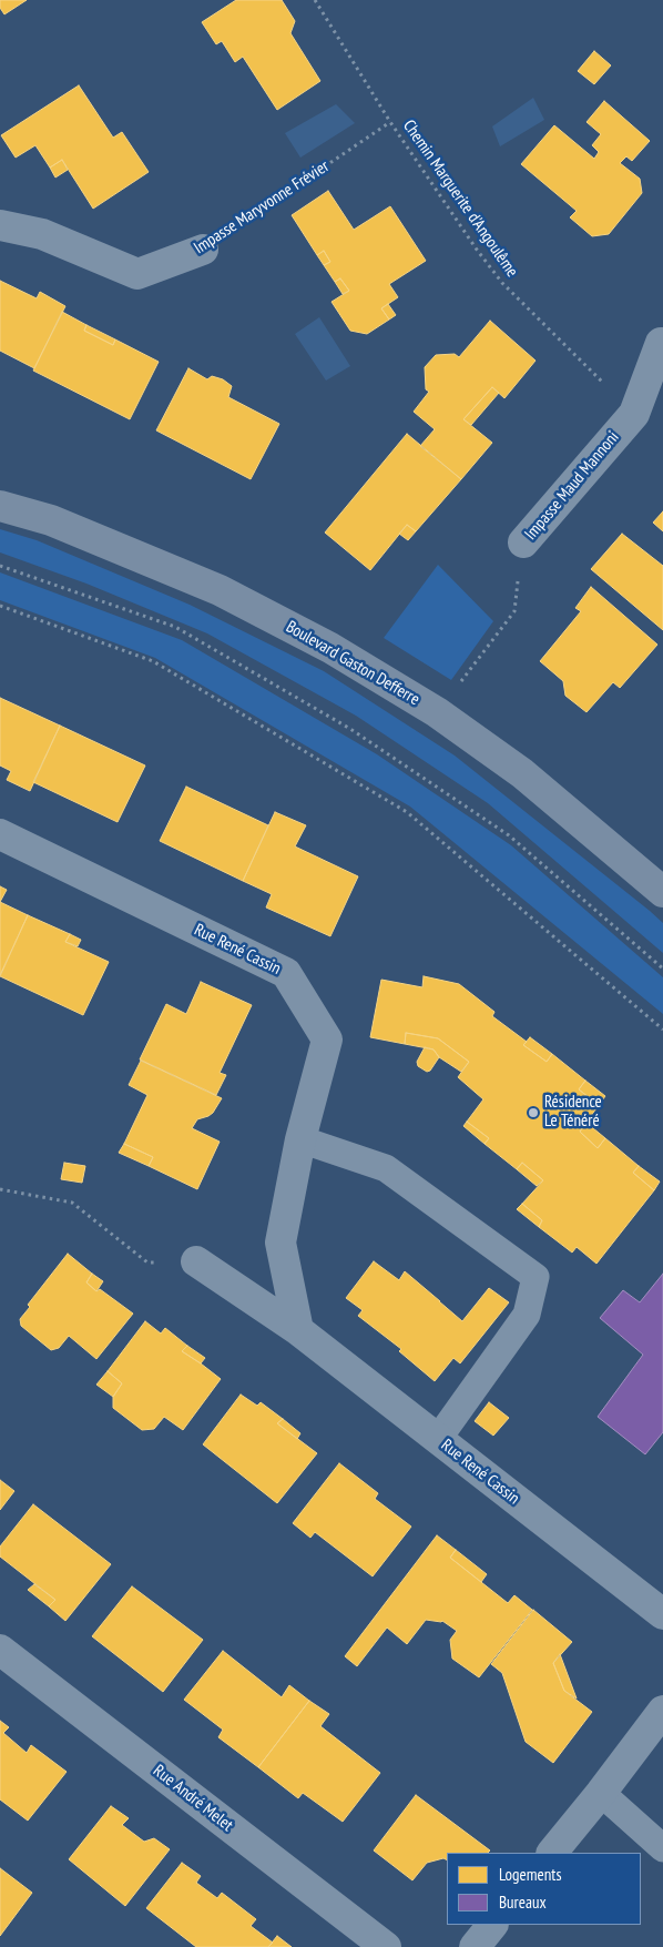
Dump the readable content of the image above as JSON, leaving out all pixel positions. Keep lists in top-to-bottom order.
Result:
{
  "streets": {
    "main road": ["Boulevard Gaston Defferre"],
    "street": [
      "Impasse Maryvonne Frévier",
      "Impasse Maud Mannoni",
      "Rue René Cassin",
      "Rue André Melet"
    ],
    "path": ["Chemin Marguerite d'Angoulême"]
  },
  "crossings": [
    ["Chemin Marguerite d'Angoulême", "Impasse Maryvonne Frévier"],
    ["Chemin Marguerite d'Angoulême", "Impasse Maud Mannoni"],
    ["Impasse Maud Mannoni", "Boulevard Gaston Defferre"]
  ],
  "places": ["Résidence Le Ténéré"],
  "legend": ["Logements", "Bureaux"]
}
